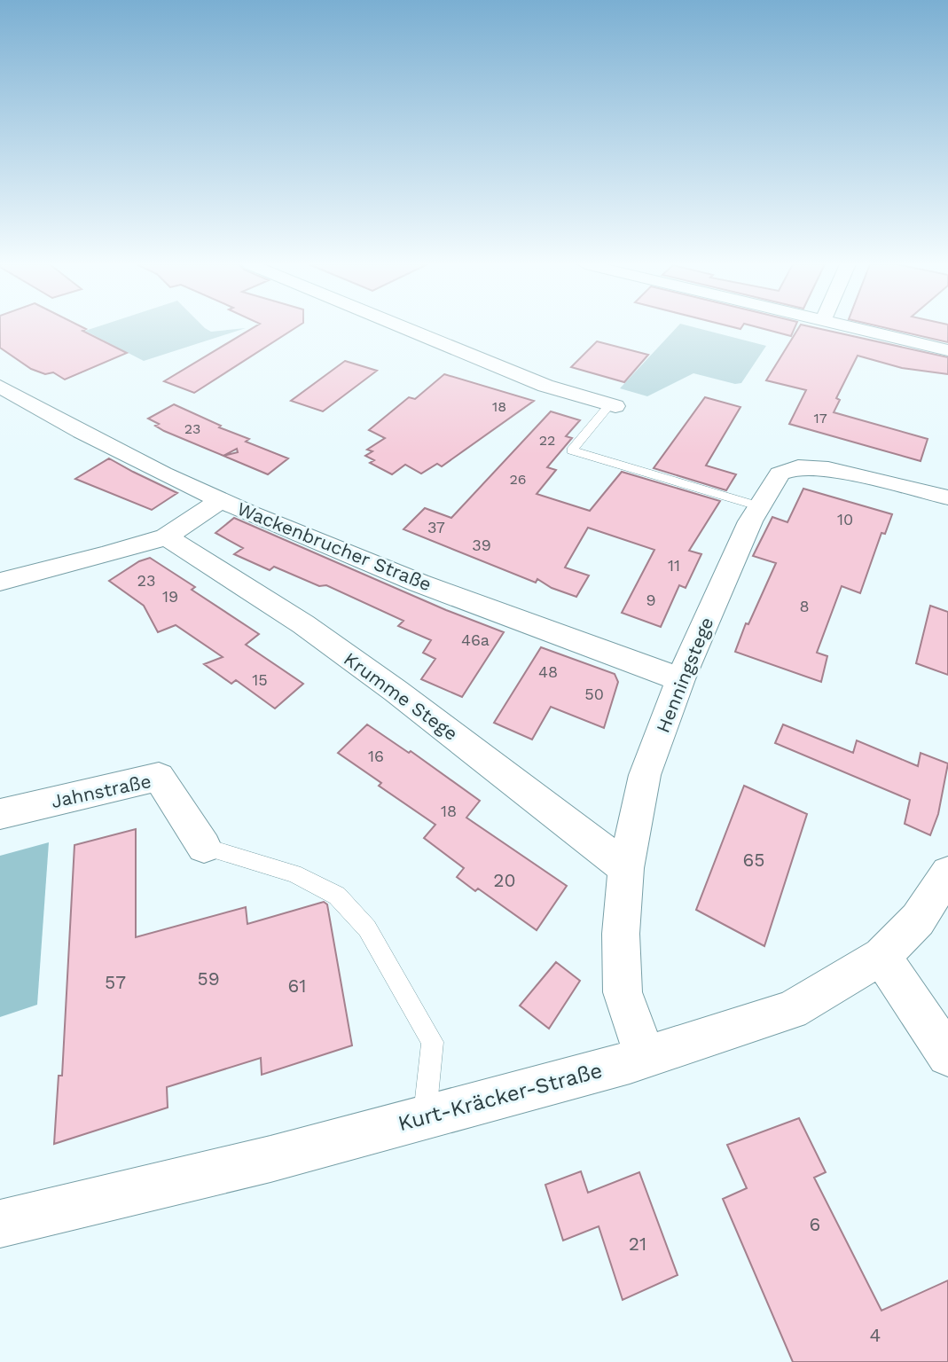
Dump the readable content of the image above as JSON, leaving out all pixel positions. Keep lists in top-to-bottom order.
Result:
{
  "streets": {
    "street": [
      "Wackenbrucher Straße",
      "Henningstege",
      "Krumme Stege",
      "Jahnstraße",
      "Kurt-Kräcker-Straße"
    ]
  },
  "crossings": [
    ["Wackenbrucher Straße", "Henningstege"],
    ["Henningstege", "Krumme Stege"],
    ["Henningstege", "Kurt-Kräcker-Straße"]
  ],
  "house_numbers": [
    "18",
    "17",
    "23",
    "22",
    "26",
    "10",
    "37",
    "39",
    "11",
    "23",
    "19",
    "9",
    "8",
    "46a",
    "48",
    "15",
    "50",
    "16",
    "18",
    "65",
    "20",
    "59",
    "57",
    "61",
    "6",
    "21",
    "4"
  ]
}
